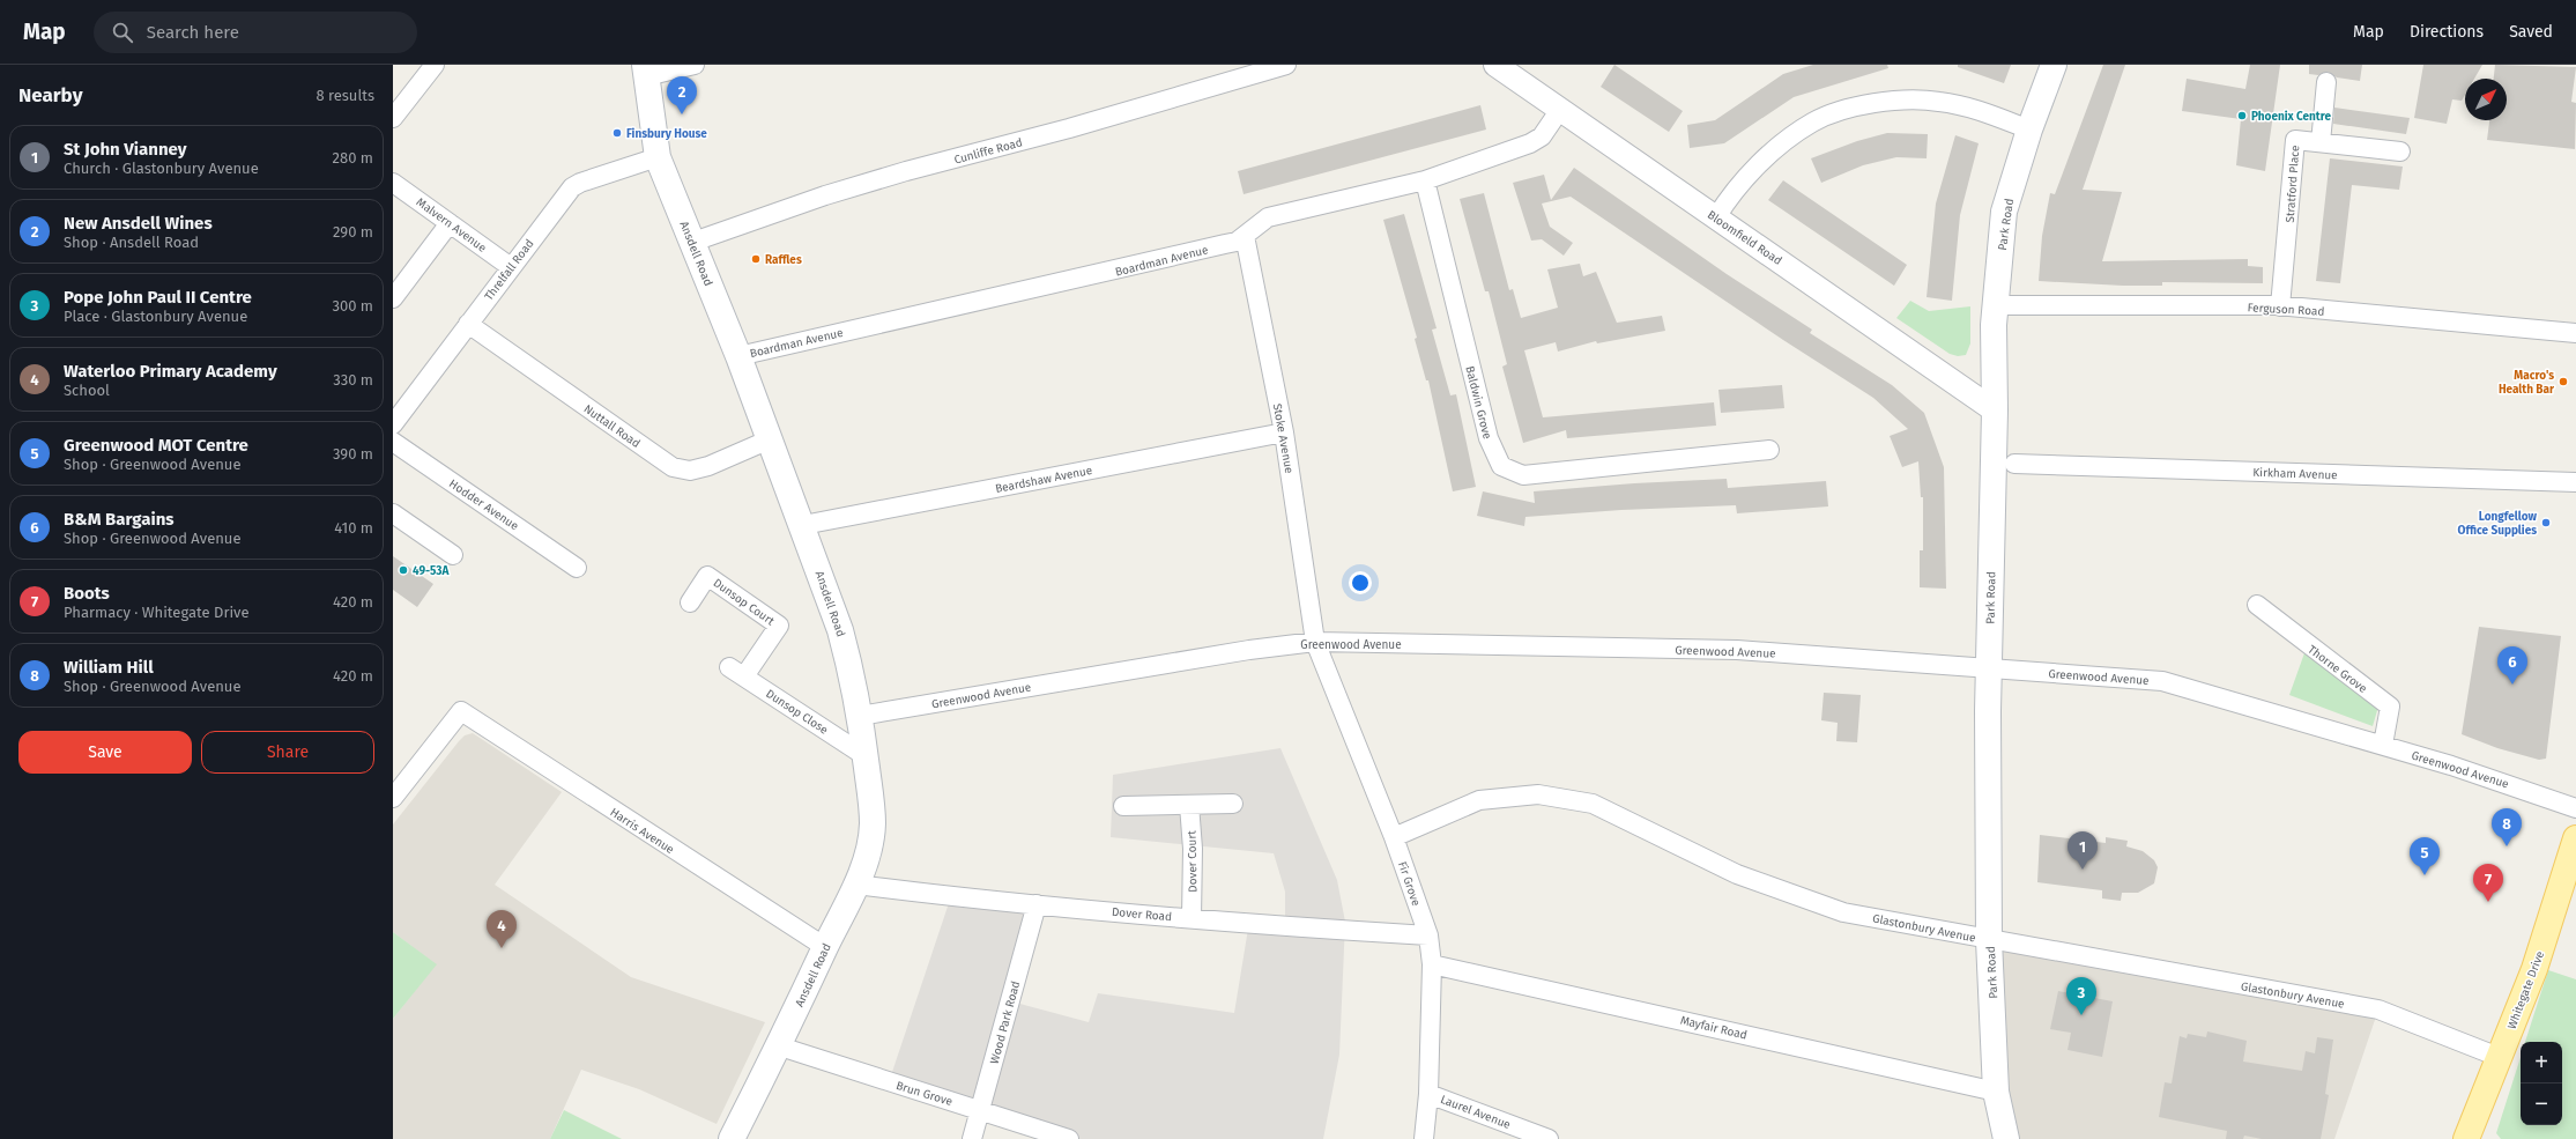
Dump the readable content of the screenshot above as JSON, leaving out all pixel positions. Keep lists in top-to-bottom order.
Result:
{
  "streets": {
    "main road": ["Park Road", "Ansdell Road", "Whitegate Drive"],
    "street": [
      "Cunliffe Road",
      "Stratford Place",
      "Malvern Avenue",
      "Bloomfield Road",
      "Boardman Avenue",
      "Threlfall Road",
      "Ferguson Road",
      "Baldwin Grove",
      "Nuttall Road",
      "Stoke Avenue",
      "Kirkham Avenue",
      "Beardshaw Avenue",
      "Hodder Avenue",
      "Dunsop Court",
      "Greenwood Avenue",
      "Thorne Grove",
      "Dunsop Close",
      "Harris Avenue",
      "Dover Court",
      "Fir Grove",
      "Dover Road",
      "Glastonbury Avenue",
      "Wood Park Road",
      "Mayfair Road",
      "Brun Grove",
      "Laurel Avenue"
    ]
  },
  "crossings": [
    ["Cunliffe Road", "Ansdell Road"],
    ["Stratford Place", "Ferguson Road"],
    ["Malvern Avenue", "Threlfall Road"],
    ["Park Road", "Bloomfield Road"],
    ["Park Road", "Ferguson Road"],
    ["Park Road", "Greenwood Avenue"],
    ["Park Road", "Glastonbury Avenue"],
    ["Park Road", "Mayfair Road"],
    ["Bloomfield Road", "Boardman Avenue"],
    ["Ansdell Road", "Boardman Avenue"],
    ["Ansdell Road", "Threlfall Road"],
    ["Ansdell Road", "Nuttall Road"],
    ["Ansdell Road", "Beardshaw Avenue"],
    ["Ansdell Road", "Greenwood Avenue"],
    ["Ansdell Road", "Dunsop Close"],
    ["Ansdell Road", "Harris Avenue"],
    ["Ansdell Road", "Dover Road"],
    ["Ansdell Road", "Brun Grove"],
    ["Boardman Avenue", "Baldwin Grove"],
    ["Boardman Avenue", "Stoke Avenue"],
    ["Threlfall Road", "Nuttall Road"],
    ["Stoke Avenue", "Beardshaw Avenue"],
    ["Stoke Avenue", "Greenwood Avenue"],
    ["Stoke Avenue", "Fir Grove"],
    ["Dunsop Court", "Dunsop Close"],
    ["Greenwood Avenue", "Thorne Grove"],
    ["Greenwood Avenue", "Fir Grove"],
    ["Dover Court", "Dover Road"],
    ["Fir Grove", "Dover Road"],
    ["Fir Grove", "Glastonbury Avenue"],
    ["Fir Grove", "Mayfair Road"],
    ["Fir Grove", "Laurel Avenue"],
    ["Dover Road", "Wood Park Road"],
    ["Glastonbury Avenue", "Whitegate Drive"],
    ["Wood Park Road", "Brun Grove"]
  ],
  "places": [
    "Phoenix Centre",
    "Finsbury House",
    "Raffles",
    "Macro's Health Bar",
    "Longfellow Office Supplies",
    "49-53A"
  ],
  "north": "top right",
  "page": {
    "header": "Map",
    "search": "Search here",
    "nav": ["Map", "Directions", "Saved"],
    "heading": ["Nearby", "8 results"],
    "pins": [
      "2",
      "6",
      "8",
      "1",
      "5",
      "7",
      "4",
      "3"
    ],
    "list": [
      {
        "mark": "1",
        "name": "St John Vianney",
        "note": "Church · Glastonbury Avenue",
        "value": "280 m"
      },
      {
        "mark": "2",
        "name": "New Ansdell Wines",
        "note": "Shop · Ansdell Road",
        "value": "290 m"
      },
      {
        "mark": "3",
        "name": "Pope John Paul II Centre",
        "note": "Place · Glastonbury Avenue",
        "value": "300 m"
      },
      {
        "mark": "4",
        "name": "Waterloo Primary Academy",
        "note": "School",
        "value": "330 m"
      },
      {
        "mark": "5",
        "name": "Greenwood MOT Centre",
        "note": "Shop · Greenwood Avenue",
        "value": "390 m"
      },
      {
        "mark": "6",
        "name": "B&M Bargains",
        "note": "Shop · Greenwood Avenue",
        "value": "410 m"
      },
      {
        "mark": "7",
        "name": "Boots",
        "note": "Pharmacy · Whitegate Drive",
        "value": "420 m"
      },
      {
        "mark": "8",
        "name": "William Hill",
        "note": "Shop · Greenwood Avenue",
        "value": "420 m"
      }
    ],
    "buttons": ["Save", "Share"],
    "map_buttons": ["+", "−"]
  }
}
